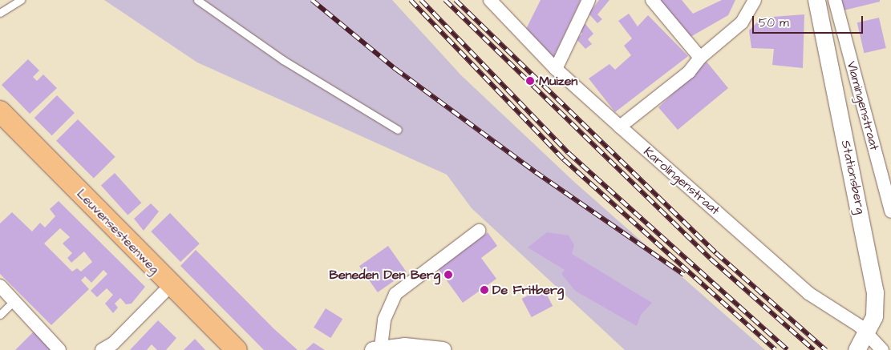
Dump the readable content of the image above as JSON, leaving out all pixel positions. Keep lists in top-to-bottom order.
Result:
{
  "streets": {
    "main road": ["Leuvensesteenweg"],
    "street": ["Vlamingenstraat", "Stationsberg", "Karolingenstraat"]
  },
  "crossings": [
    ["Stationsberg", "Karolingenstraat"]
  ],
  "places": ["Muizen", "Beneden Den Berg", "De Fritberg"],
  "scale_bar": "50 m"
}
